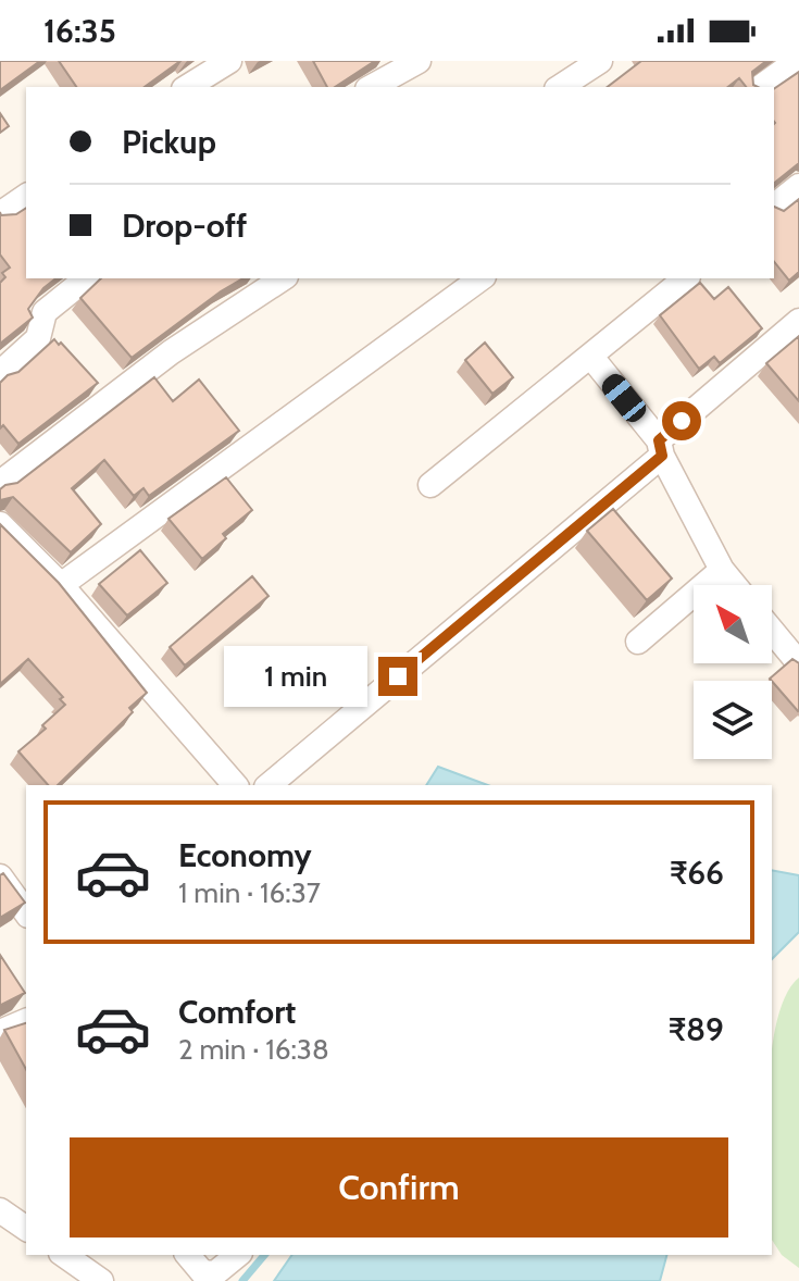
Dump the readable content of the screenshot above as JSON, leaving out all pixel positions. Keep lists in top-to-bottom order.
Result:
{
  "north": "top left",
  "page": {
    "status": "16:35",
    "banner": ["Pickup", "Drop-off"],
    "bubble": "1 min",
    "list": [
      {
        "name": "Economy",
        "note": "1 min · 16:37",
        "value": "₹66"
      },
      {
        "name": "Comfort",
        "note": "2 min · 16:38",
        "value": "₹89"
      }
    ],
    "buttons": "Confirm"
  }
}
